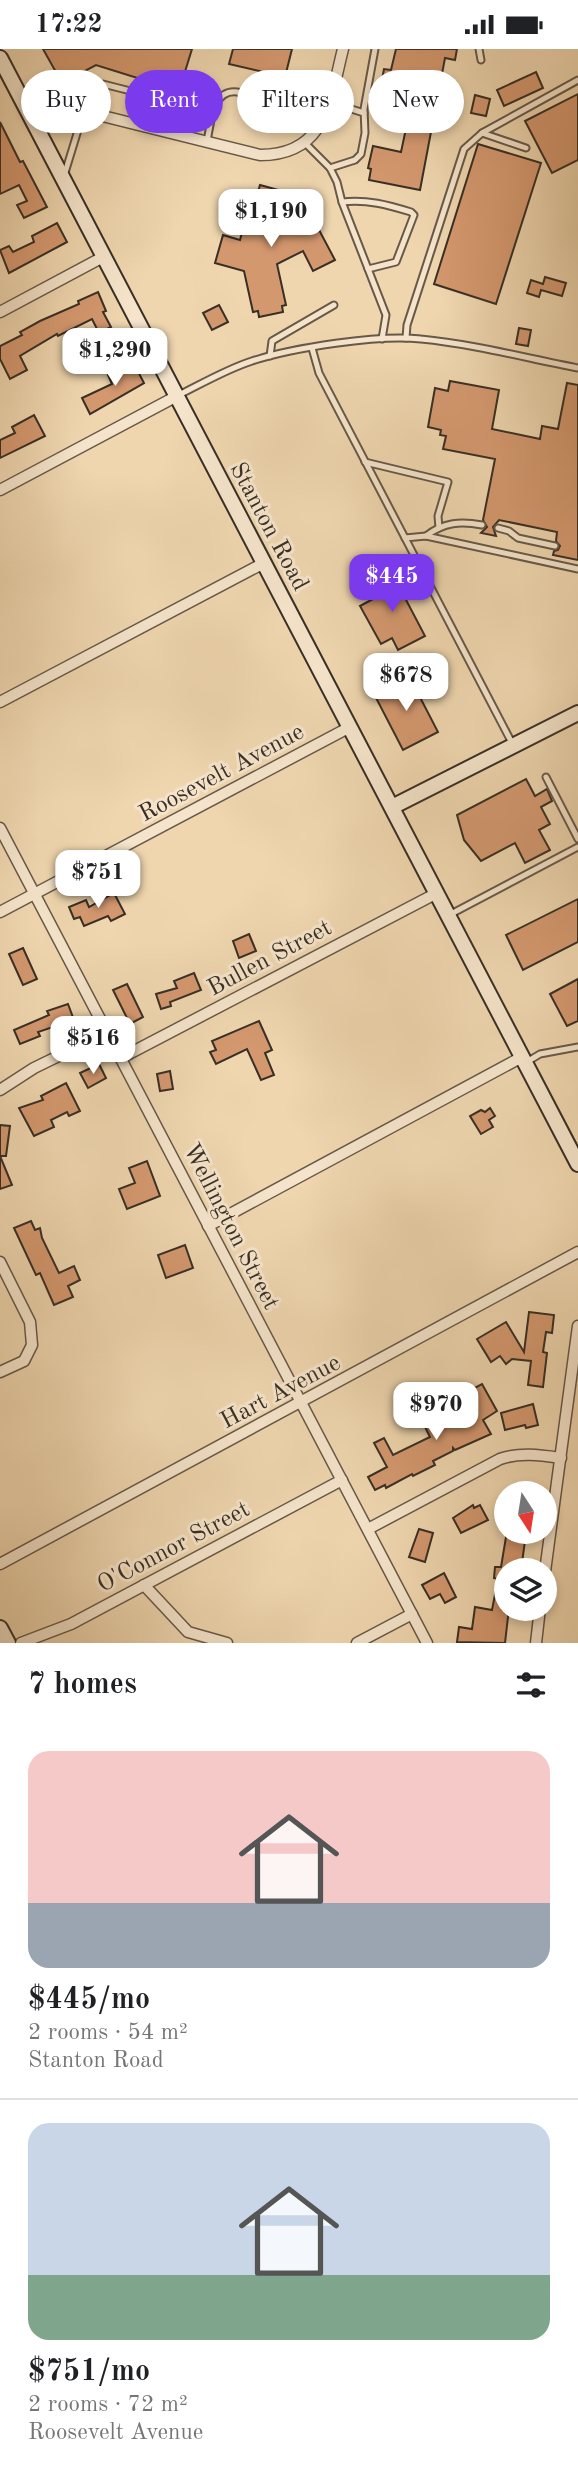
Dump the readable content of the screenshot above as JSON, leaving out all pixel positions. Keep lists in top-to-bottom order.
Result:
{
  "streets": {
    "street": [
      "Stanton Road",
      "Roosevelt Avenue",
      "Bullen Street",
      "Wellington Street",
      "Hart Avenue",
      "O'Connor Street"
    ]
  },
  "crossings": [
    ["Stanton Road", "Roosevelt Avenue"],
    ["Stanton Road", "Bullen Street"],
    ["Roosevelt Avenue", "Wellington Street"],
    ["Bullen Street", "Wellington Street"],
    ["Wellington Street", "Hart Avenue"],
    ["Wellington Street", "O'Connor Street"]
  ],
  "north": "bottom",
  "page": {
    "status": "17:22",
    "chip": [
      "Buy",
      "Rent",
      "Filters",
      "New"
    ],
    "price": [
      "$1,190",
      "$1,290",
      "$445",
      "$678",
      "$751",
      "$516",
      "$970"
    ],
    "heading": "7 homes",
    "list": [
      {
        "name": "$445/mo",
        "note": "2 rooms · 54 m² · Stanton Road"
      },
      {
        "name": "$751/mo",
        "note": "2 rooms · 72 m² · Roosevelt Avenue"
      }
    ]
  }
}
